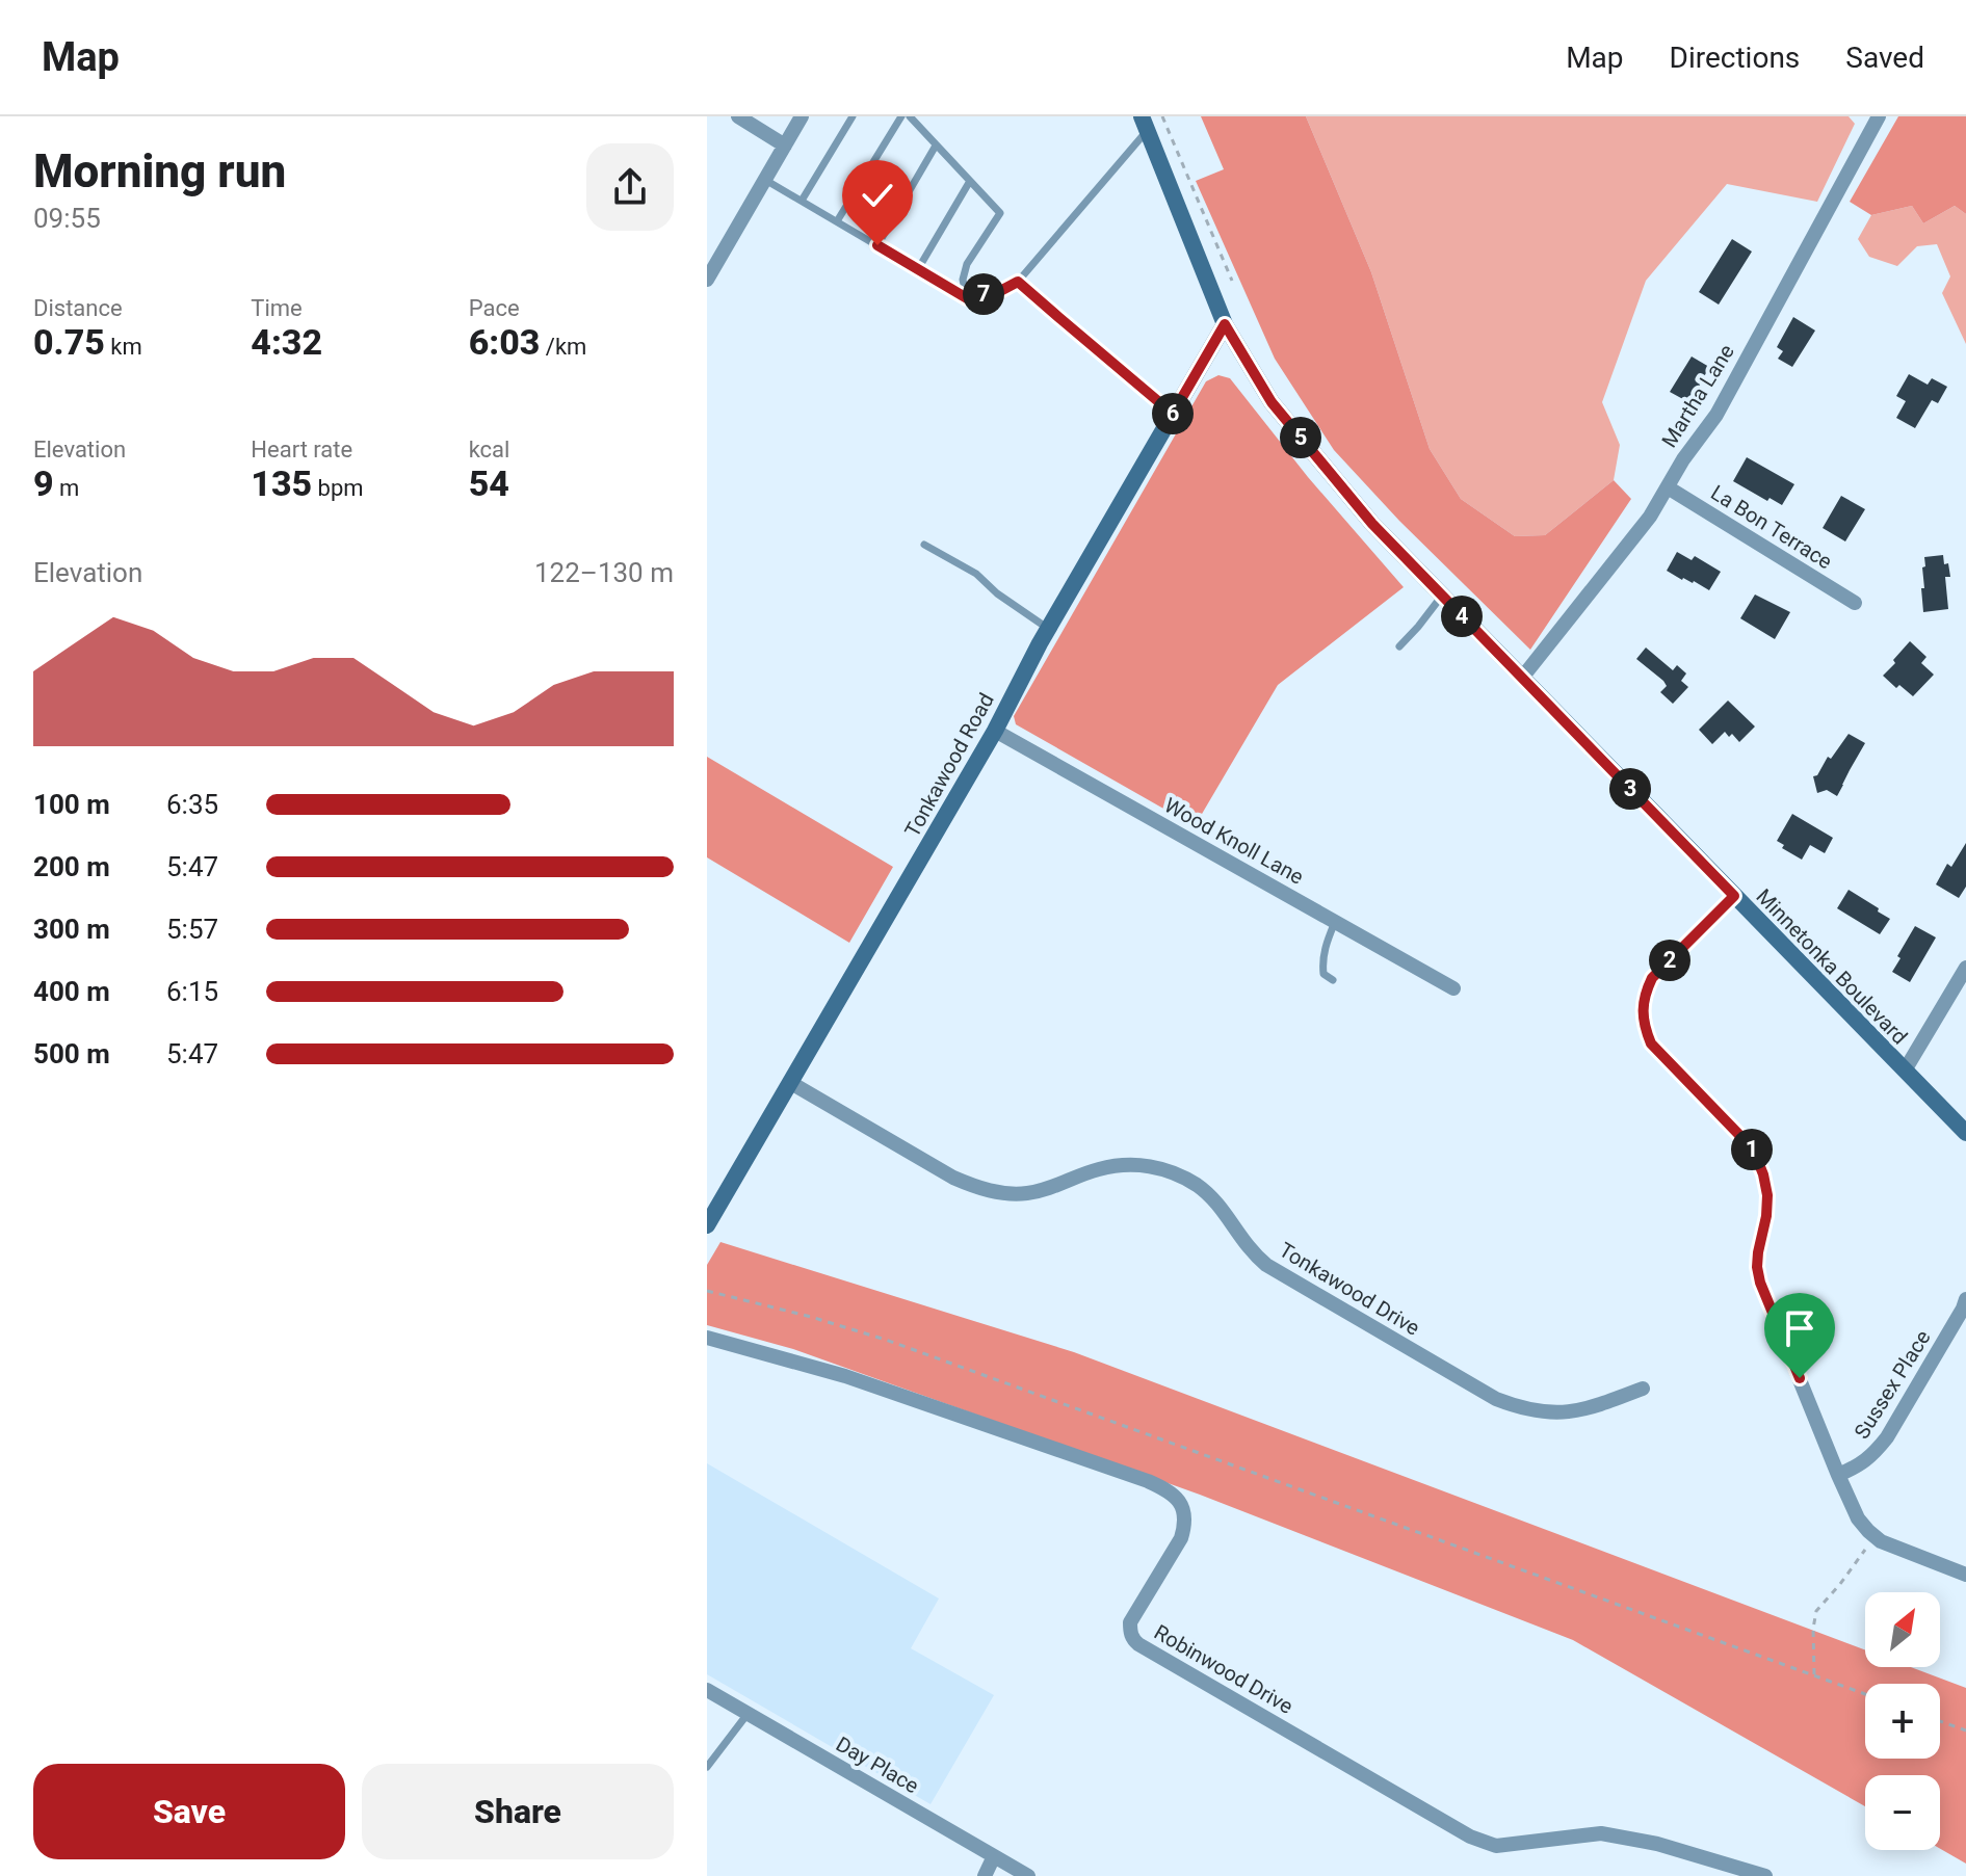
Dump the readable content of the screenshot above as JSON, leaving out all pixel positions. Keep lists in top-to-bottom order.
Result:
{
  "streets": {
    "main road": ["Tonkawood Road", "Minnetonka Boulevard"],
    "street": [
      "Martha Lane",
      "La Bon Terrace",
      "Wood Knoll Lane",
      "Tonkawood Drive",
      "Sussex Place",
      "Robinwood Drive",
      "Day Place"
    ]
  },
  "crossings": [
    ["Martha Lane", "La Bon Terrace"],
    ["Martha Lane", "Minnetonka Boulevard"],
    ["Tonkawood Road", "Wood Knoll Lane"],
    ["Tonkawood Road", "Minnetonka Boulevard"],
    ["Tonkawood Road", "Tonkawood Drive"]
  ],
  "north": "top right",
  "page": {
    "header": "Map",
    "nav": ["Map", "Directions", "Saved"],
    "heading": ["Morning run", "09:55"],
    "stats": [
      ["Distance", "0.75 km"],
      ["Time", "4:32"],
      ["Pace", "6:03 /km"],
      ["Elevation", "9 m"],
      ["Heart rate", "135 bpm"],
      ["kcal", "54"]
    ],
    "pins": [
      "7",
      "6",
      "5",
      "4",
      "3",
      "2",
      "1"
    ],
    "chart": ["Elevation", "122–130 m"],
    "list": [
      {
        "name": "100 m",
        "note": "6:35"
      },
      {
        "name": "200 m",
        "note": "5:47"
      },
      {
        "name": "300 m",
        "note": "5:57"
      },
      {
        "name": "400 m",
        "note": "6:15"
      },
      {
        "name": "500 m",
        "note": "5:47"
      }
    ],
    "map_buttons": ["+", "−"],
    "buttons": ["Save", "Share"]
  }
}
